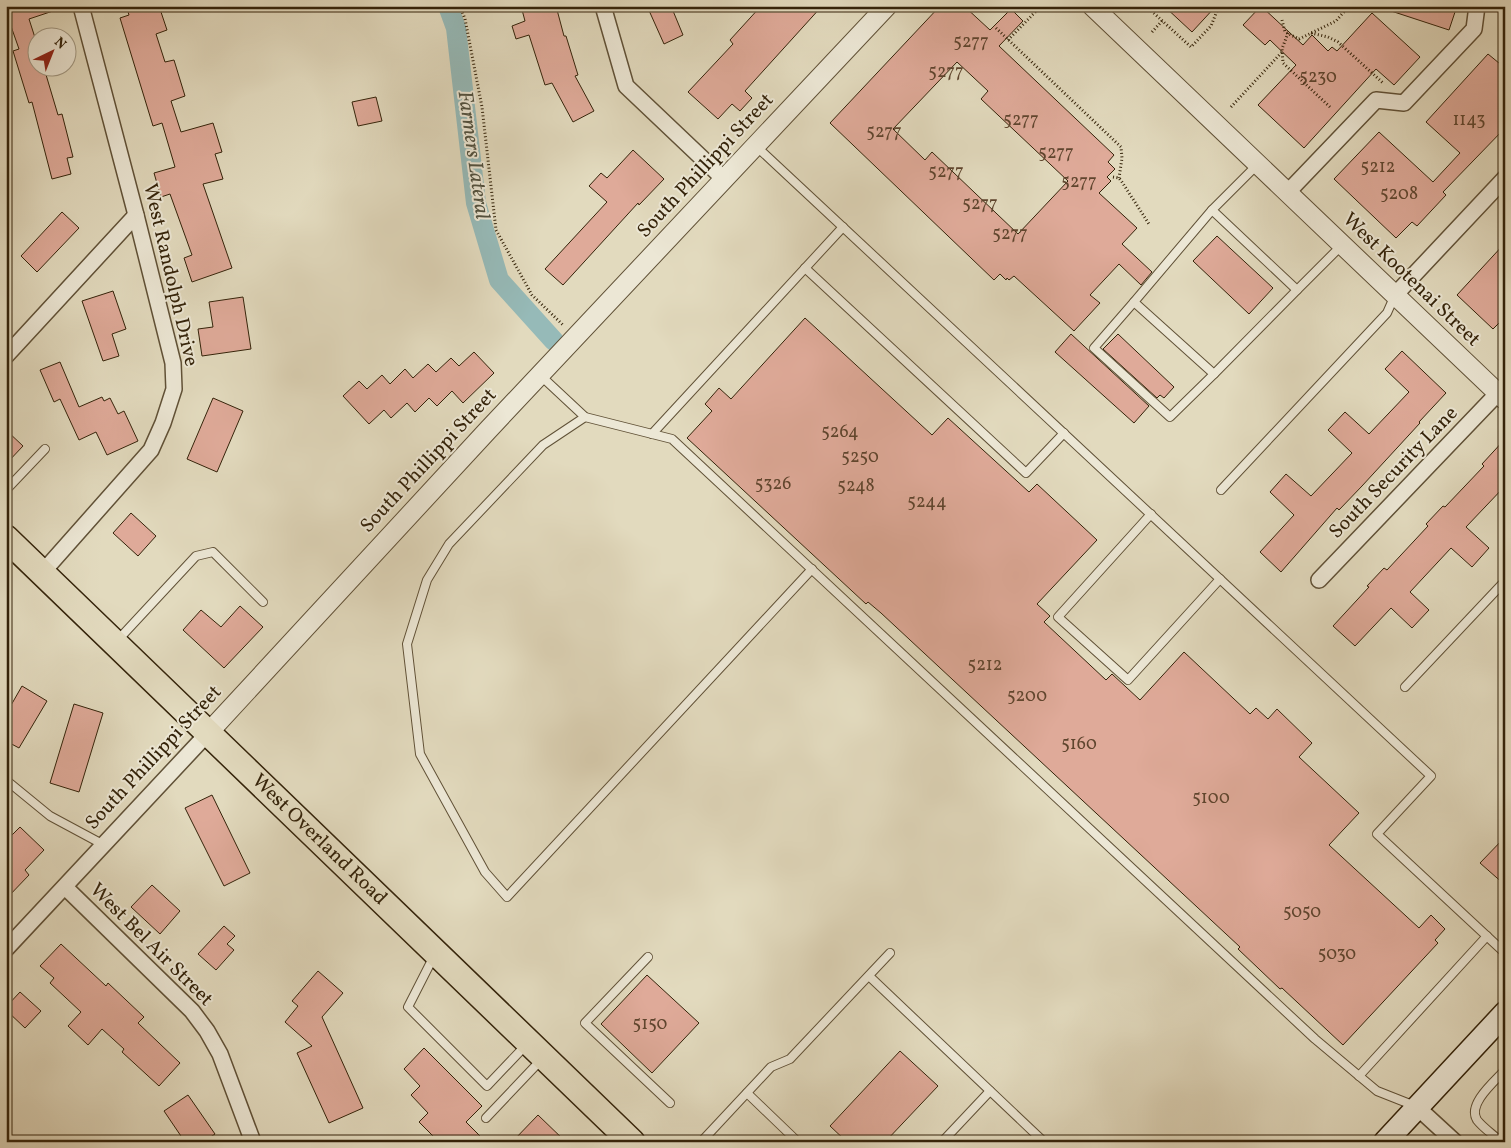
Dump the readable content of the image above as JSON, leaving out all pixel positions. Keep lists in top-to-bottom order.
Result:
{
  "streets": {
    "main road": ["West Overland Road"],
    "street": [
      "South Phillippi Street",
      "West Randolph Drive",
      "West Kootenai Street",
      "South Security Lane",
      "West Bel Air Street"
    ]
  },
  "crossings": [
    ["South Phillippi Street", "West Overland Road"],
    ["South Phillippi Street", "West Bel Air Street"],
    ["West Randolph Drive", "West Overland Road"],
    ["West Kootenai Street", "South Security Lane"]
  ],
  "water": ["Farmers Lateral"],
  "house_numbers": [
    "5277",
    "5277",
    "5230",
    "5277",
    "1143",
    "5277",
    "5277",
    "5212",
    "5277",
    "5277",
    "5208",
    "5277",
    "5277",
    "5264",
    "5250",
    "5326",
    "5248",
    "5244",
    "5212",
    "5200",
    "5160",
    "5100",
    "5050",
    "5030",
    "5150"
  ],
  "north": "top right"
}
